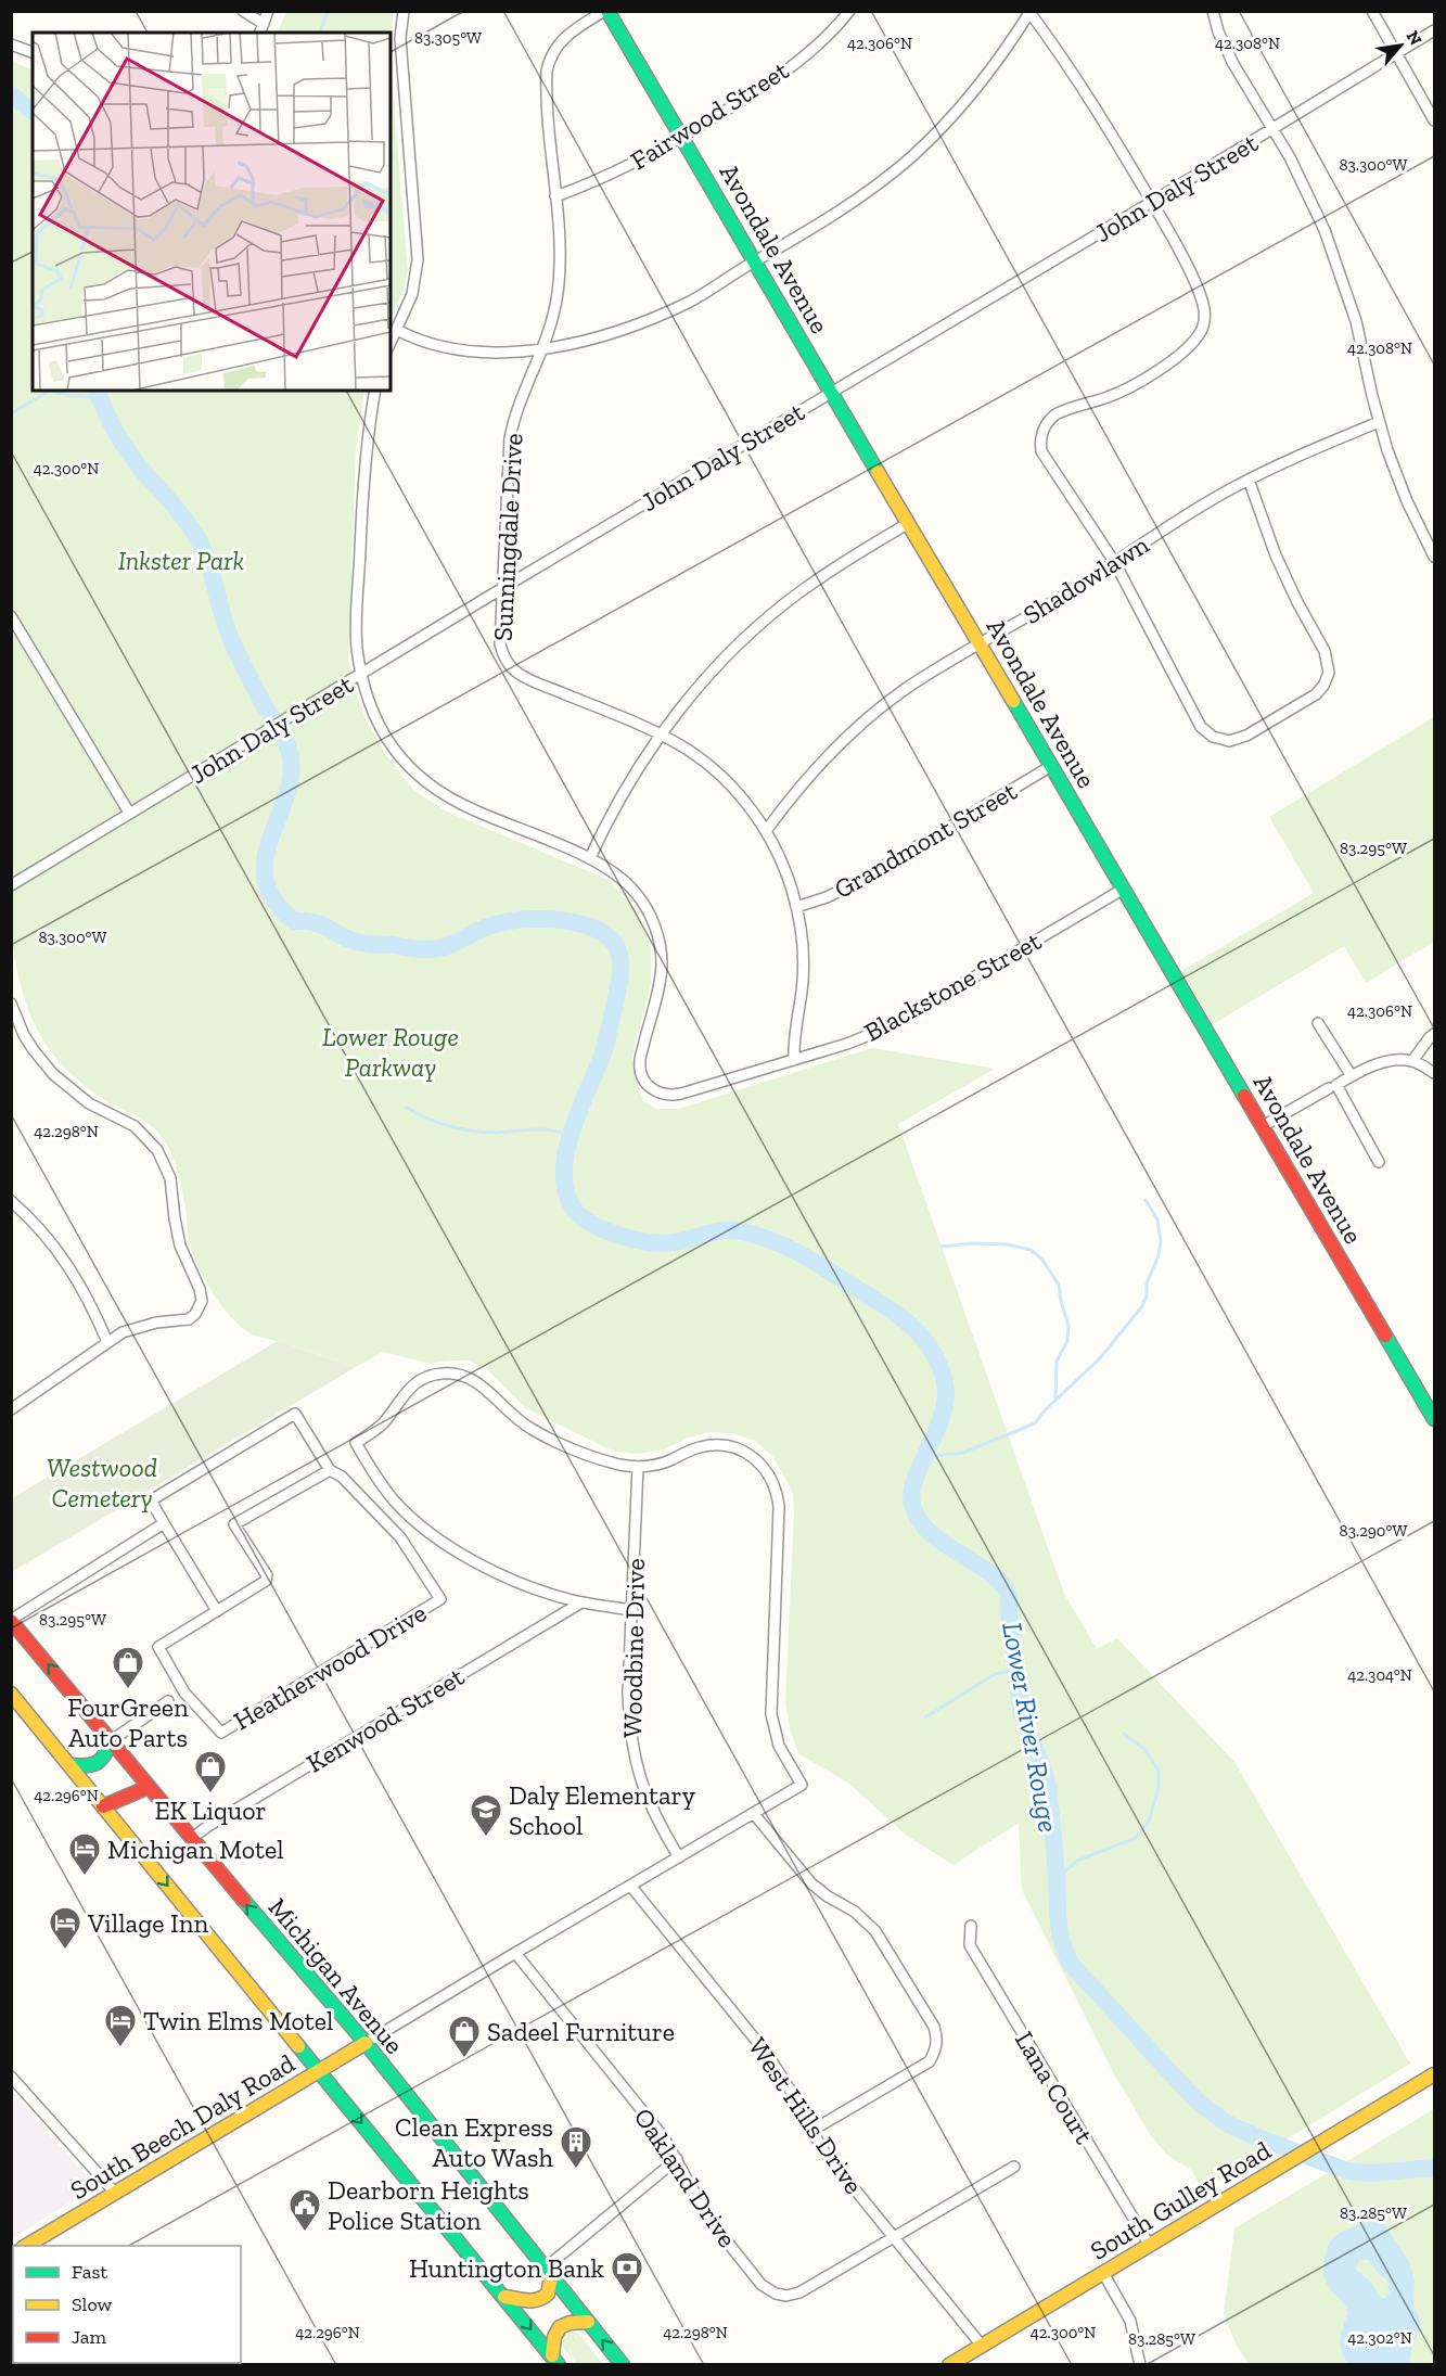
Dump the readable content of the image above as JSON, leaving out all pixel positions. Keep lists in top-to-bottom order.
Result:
{
  "streets": {
    "main road": [
      "Avondale Avenue",
      "Michigan Avenue",
      "South Beech Daly Road",
      "South Gulley Road"
    ],
    "street": [
      "Fairwood Street",
      "John Daly Street",
      "Sunningdale Drive",
      "Shadowlawn",
      "Grandmont Street",
      "Blackstone Street",
      "Woodbine Drive",
      "Heatherwood Drive",
      "Kenwood Street",
      "Lana Court",
      "West Hills Drive",
      "Oakland Drive"
    ]
  },
  "crossings": [
    ["Fairwood Street", "Avondale Avenue"],
    ["Fairwood Street", "Sunningdale Drive"],
    ["John Daly Street", "Avondale Avenue"],
    ["John Daly Street", "Sunningdale Drive"],
    ["Avondale Avenue", "Sunningdale Drive"],
    ["Avondale Avenue", "Shadowlawn"],
    ["Avondale Avenue", "Grandmont Street"],
    ["Avondale Avenue", "Blackstone Street"],
    ["Sunningdale Drive", "Shadowlawn"],
    ["Sunningdale Drive", "Grandmont Street"],
    ["Sunningdale Drive", "Blackstone Street"],
    ["Woodbine Drive", "South Beech Daly Road"],
    ["Kenwood Street", "Michigan Avenue"],
    ["Michigan Avenue", "South Beech Daly Road"],
    ["Lana Court", "South Gulley Road"],
    ["West Hills Drive", "South Beech Daly Road"],
    ["West Hills Drive", "Oakland Drive"],
    ["West Hills Drive", "South Gulley Road"],
    ["South Beech Daly Road", "Oakland Drive"]
  ],
  "water": ["Lower River Rouge"],
  "parks": ["Inkster Park", "Lower Rouge Parkway", "Westwood Cemetery"],
  "places": {
    "shop": ["FourGreen Auto Parts", "EK Liquor", "Sadeel Furniture"],
    "school or university": ["Daly Elementary School"],
    "hotel": ["Michigan Motel", "Village Inn", "Twin Elms Motel"],
    "building": ["Clean Express Auto Wash"],
    "public building": ["Dearborn Heights Police Station"],
    "bank": ["Huntington Bank"]
  },
  "legend": ["Fast", "Slow", "Jam"],
  "north": "top right",
  "coordinates": [
    "83.305°W",
    "42.306°N",
    "42.308°N",
    "83.300°W",
    "42.300°N",
    "83.295°W",
    "42.298°N",
    "83.290°W",
    "42.304°N",
    "42.296°N",
    "83.285°W",
    "42.302°N"
  ]
}
